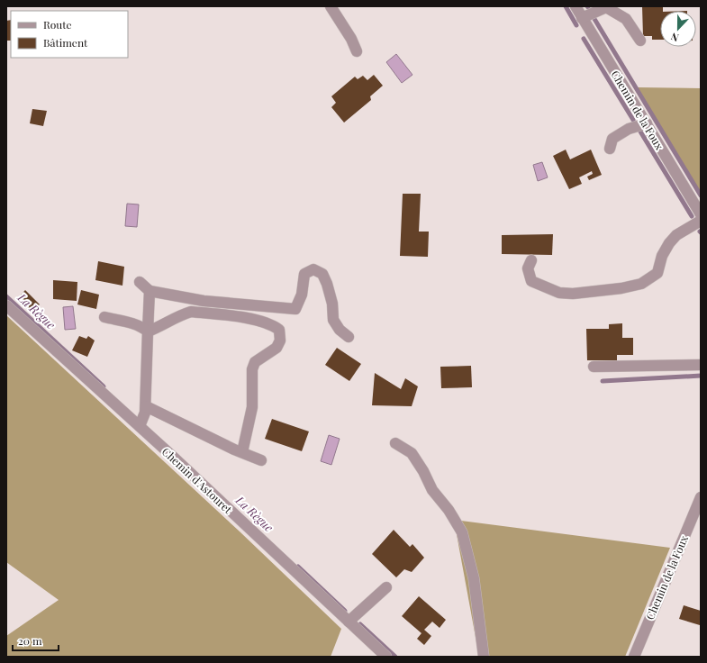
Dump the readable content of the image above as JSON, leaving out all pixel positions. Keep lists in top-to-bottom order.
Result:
{
  "streets": {
    "street": ["Chemin de la Foux", "Chemin d'Astouret"]
  },
  "water": ["La Règue"],
  "legend": ["Route", "Bâtiment"],
  "scale_bar": "20 m",
  "north": "bottom"
}
